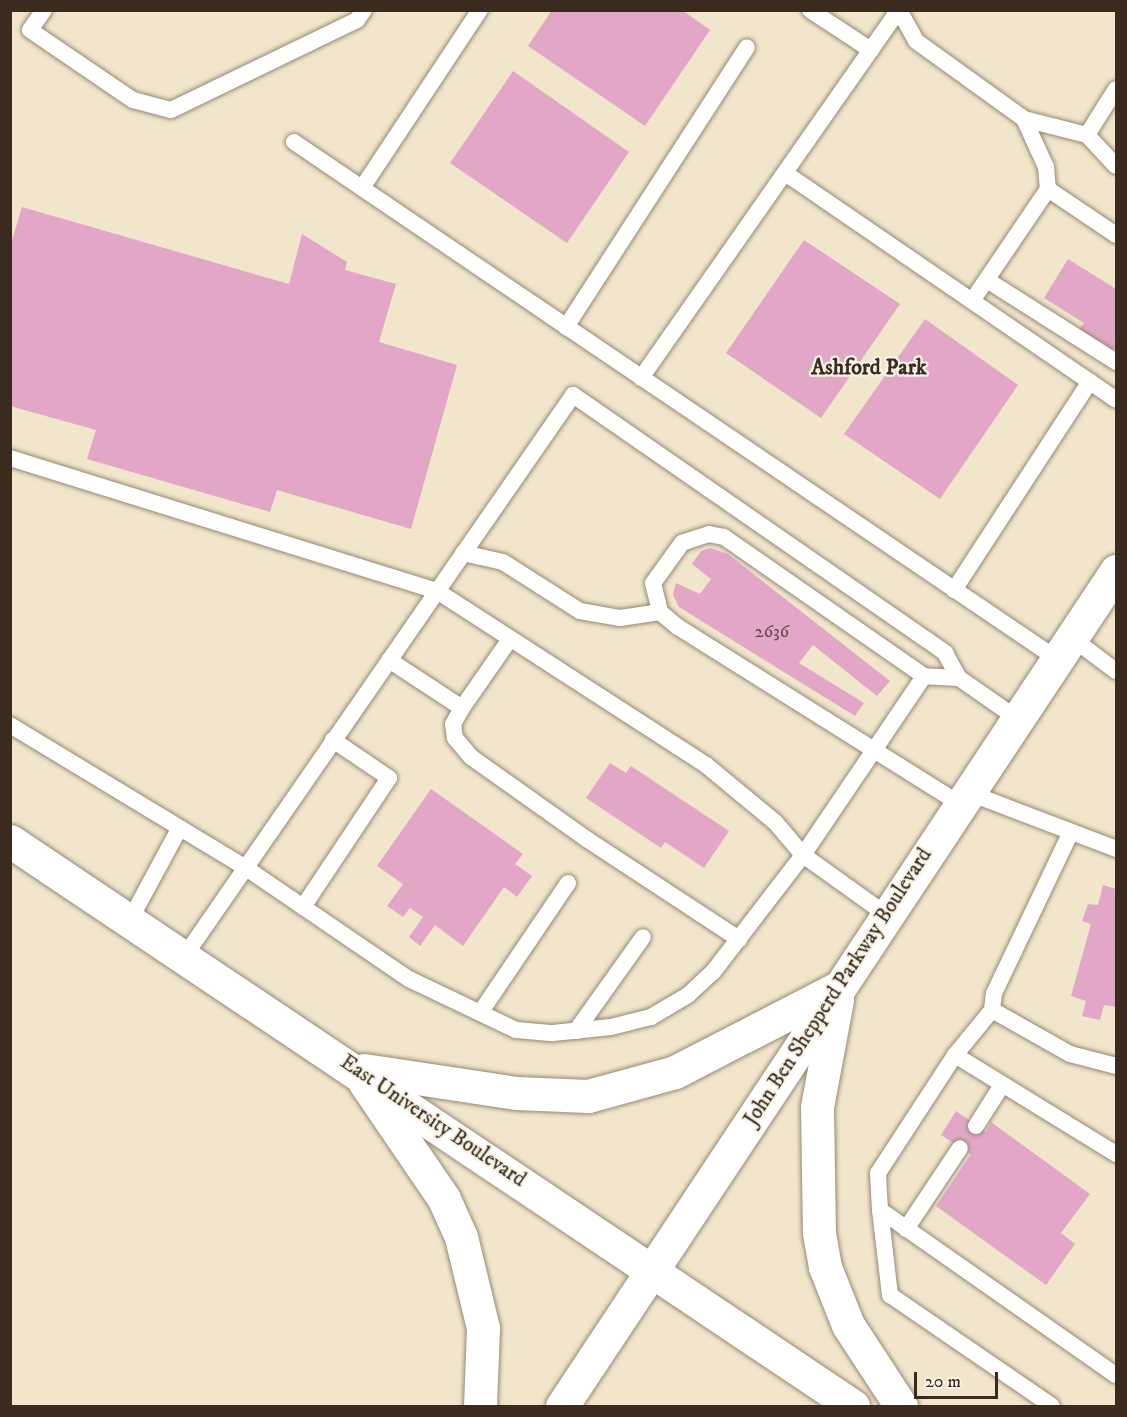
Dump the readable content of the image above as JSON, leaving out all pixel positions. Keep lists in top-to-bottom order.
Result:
{
  "streets": {
    "main road": ["John Ben Shepperd Parkway Boulevard", "East University Boulevard"]
  },
  "crossings": [
    ["John Ben Shepperd Parkway Boulevard", "East University Boulevard"]
  ],
  "districts": ["Ashford Park"],
  "house_numbers": ["2636"],
  "scale_bar": "20 m"
}
